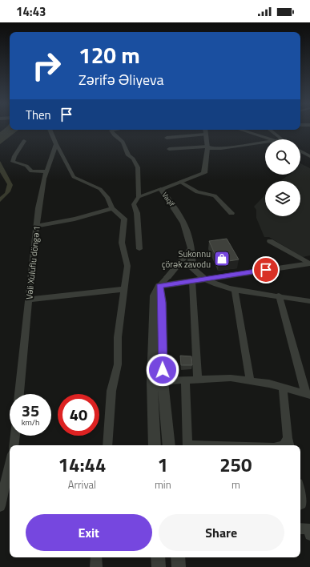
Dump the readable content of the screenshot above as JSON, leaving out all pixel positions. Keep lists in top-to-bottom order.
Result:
{
  "streets": {
    "street": ["Vaqif", "Vəli Xuluflu döngə 1"]
  },
  "places": {
    "shop": ["Sukonnu çörək zavodu"]
  },
  "page": {
    "status": "14:43",
    "turn": ["120 m", "Zərifə Əliyeva"],
    "then": "Then",
    "speed": "35 km/h",
    "limit": "40",
    "eta": [
      "14:44",
      "Arrival",
      "1",
      "min",
      "250",
      "m"
    ],
    "buttons": ["Exit", "Share"]
  }
}
